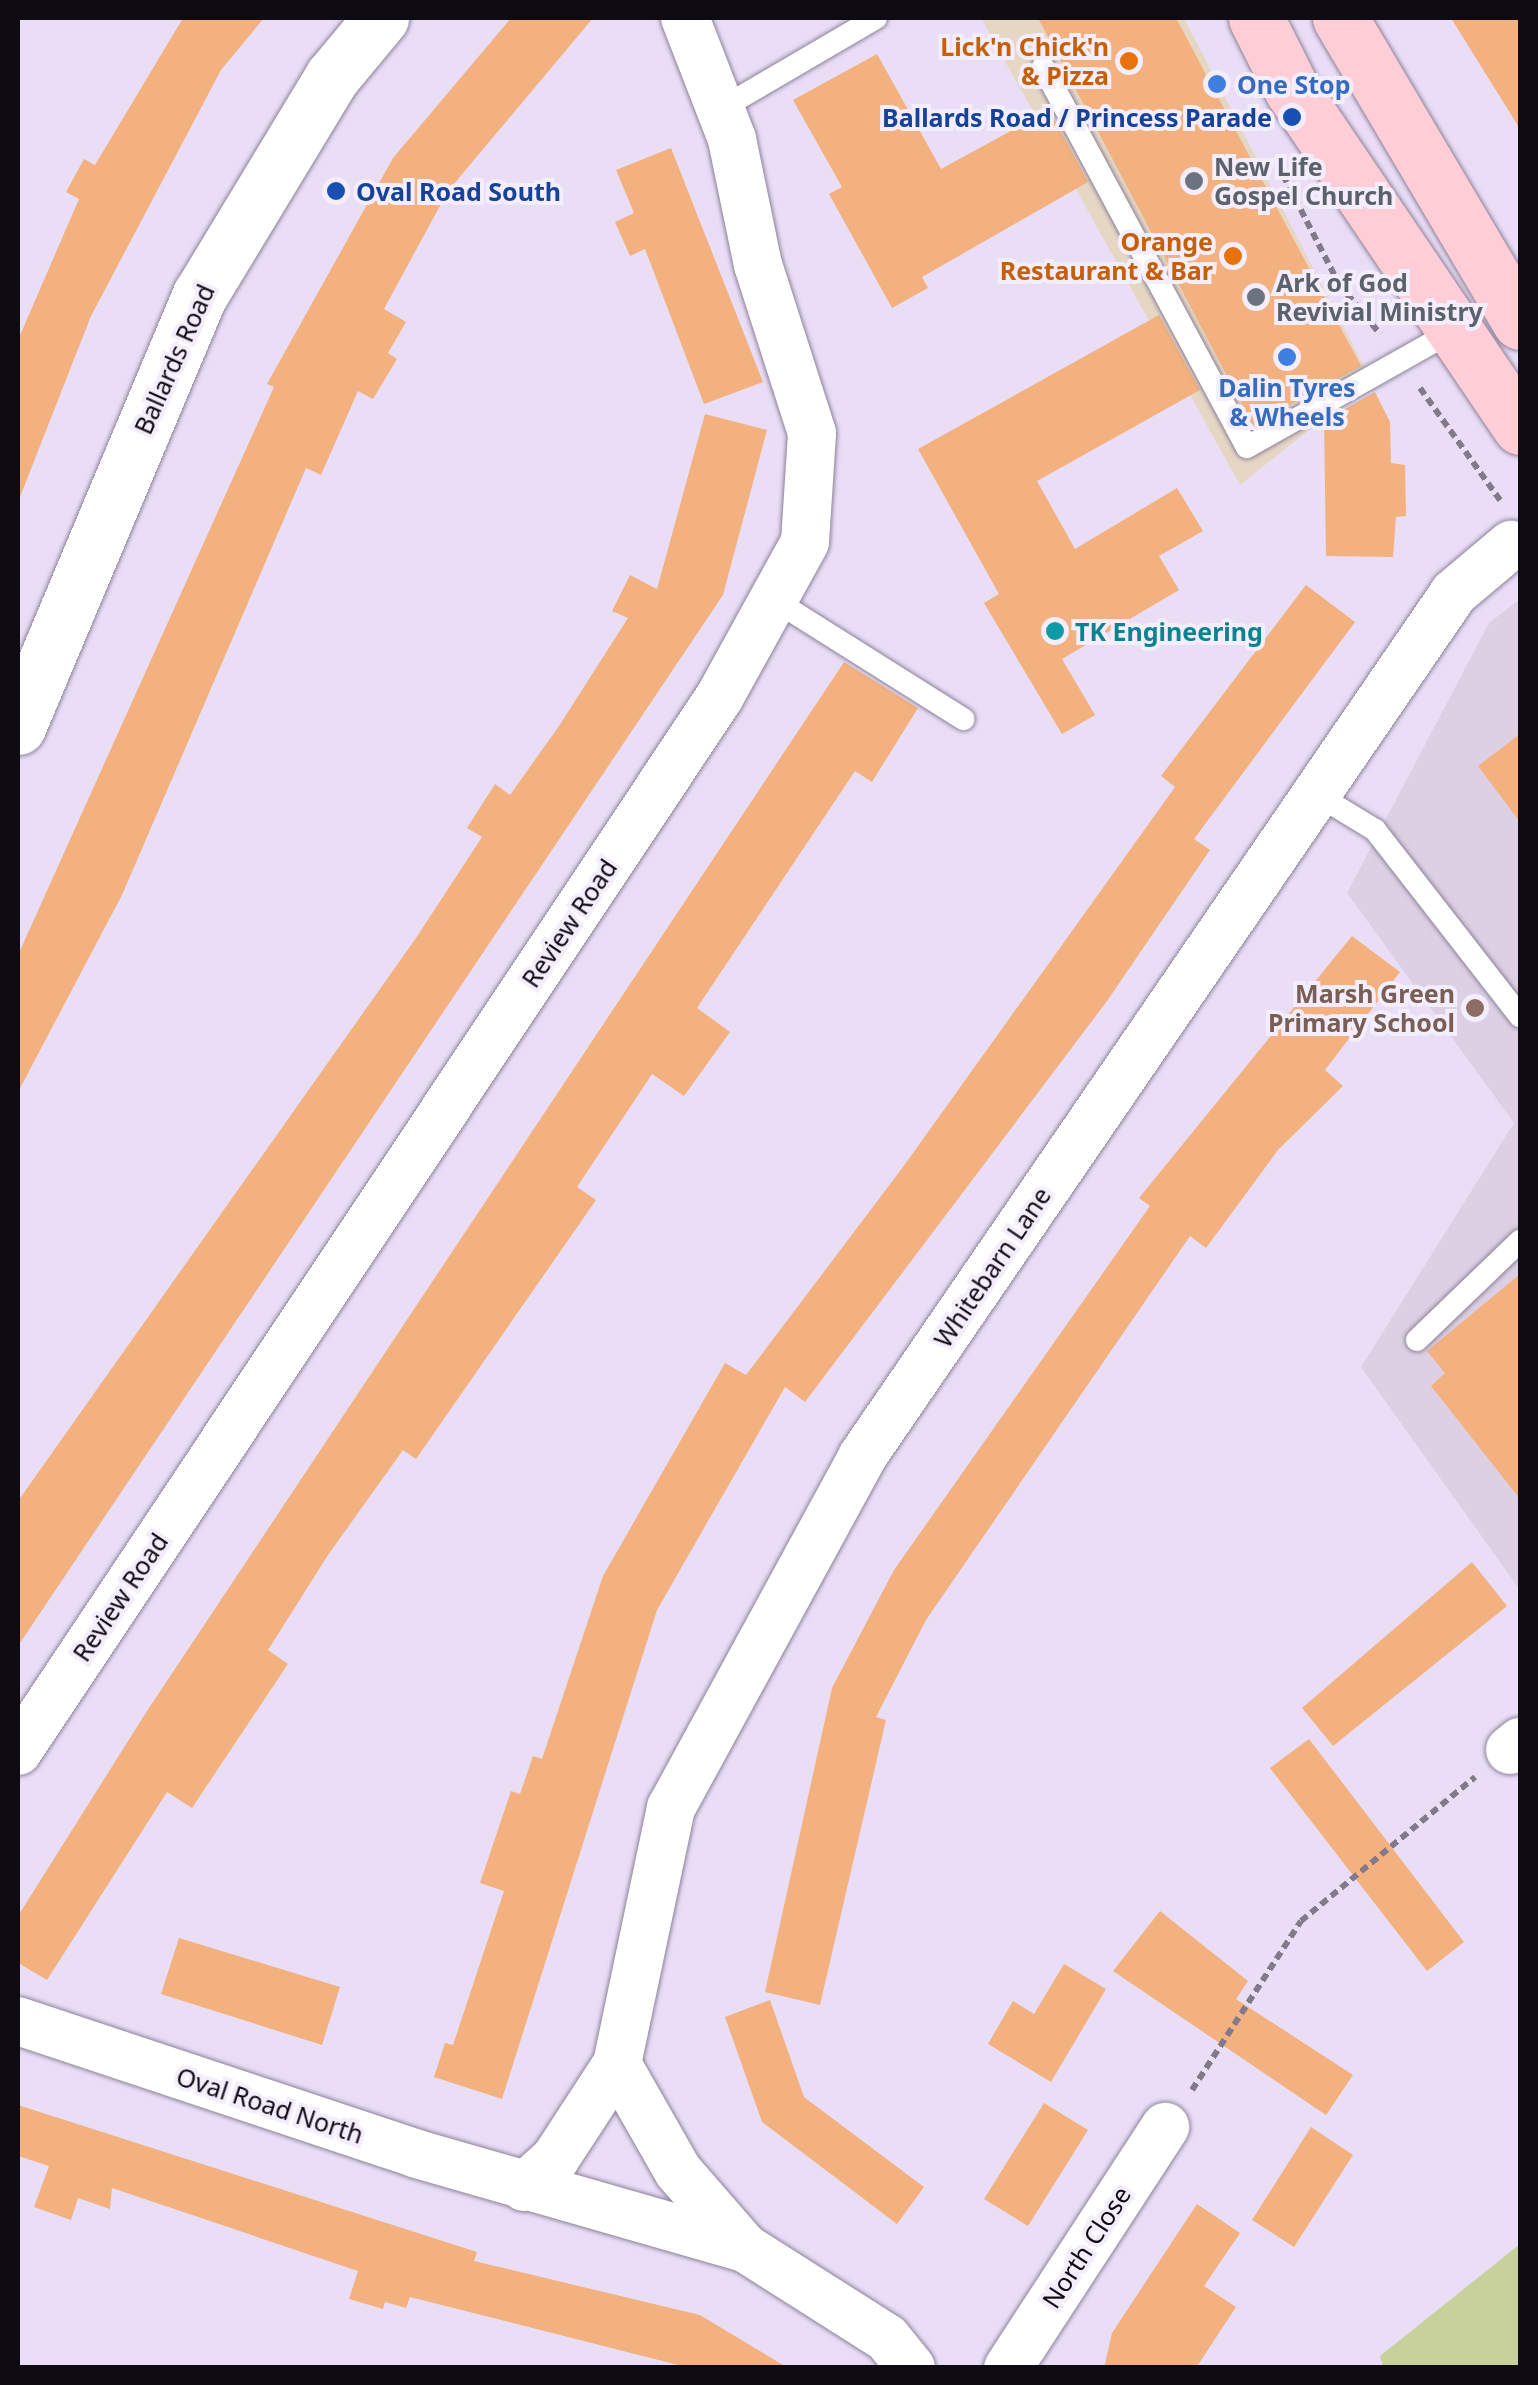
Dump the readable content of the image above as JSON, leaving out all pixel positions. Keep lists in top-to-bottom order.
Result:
{
  "streets": {
    "main road": ["Ballards Road"],
    "street": [
      "Review Road",
      "Whitebarn Lane",
      "Oval Road North",
      "North Close"
    ]
  },
  "crossings": [
    ["Whitebarn Lane", "Oval Road North"]
  ],
  "places": [
    "Lick'n Chick'n & Pizza",
    "One Stop",
    "Ballards Road / Princess Parade",
    "New Life Gospel Church",
    "Oval Road South",
    "Orange Restaurant & Bar",
    "Ark of God Revivial Ministry",
    "Dalin Tyres & Wheels",
    "TK Engineering",
    "Marsh Green Primary School"
  ]
}
